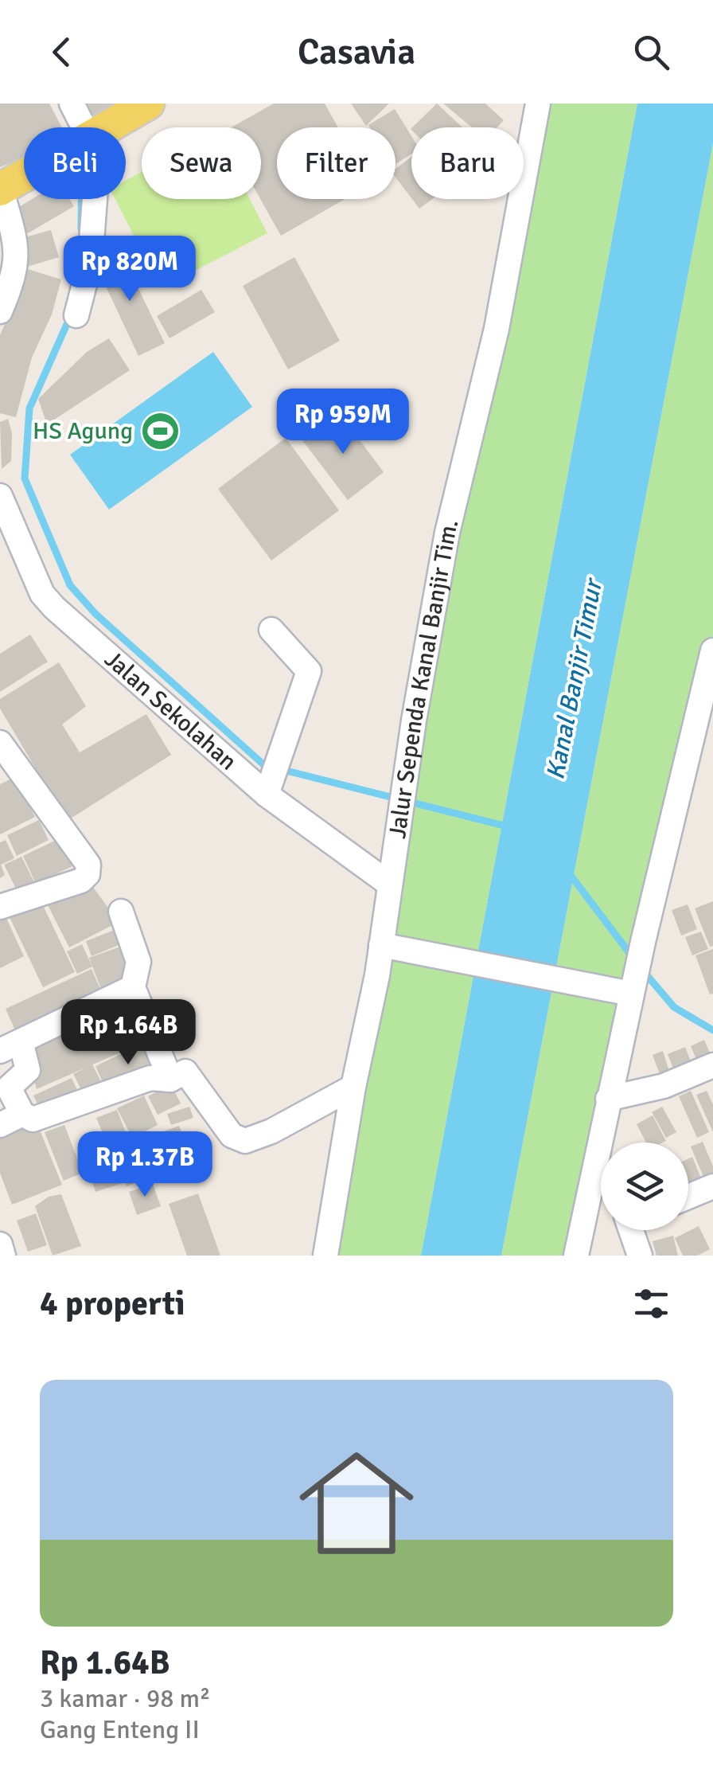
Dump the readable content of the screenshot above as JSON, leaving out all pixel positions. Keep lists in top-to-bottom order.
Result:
{
  "streets": {
    "street": ["Jalur Sependa Kanal Banjir Tim.", "Jalan Sekolahan"]
  },
  "crossings": [
    ["Jalur Sependa Kanal Banjir Tim.", "Jalan Sekolahan"]
  ],
  "water": ["Kanal Banjir Timur"],
  "places": {
    "sports": ["HS Agung"]
  },
  "page": {
    "header": "Casavia",
    "chip": [
      "Beli",
      "Sewa",
      "Filter",
      "Baru"
    ],
    "price": [
      "Rp 820M",
      "Rp 959M",
      "Rp 1.64B",
      "Rp 1.37B"
    ],
    "heading": "4 properti",
    "list": [
      {
        "name": "Rp 1.64B",
        "note": "3 kamar · 98 m² · Gang Enteng II"
      }
    ]
  }
}
